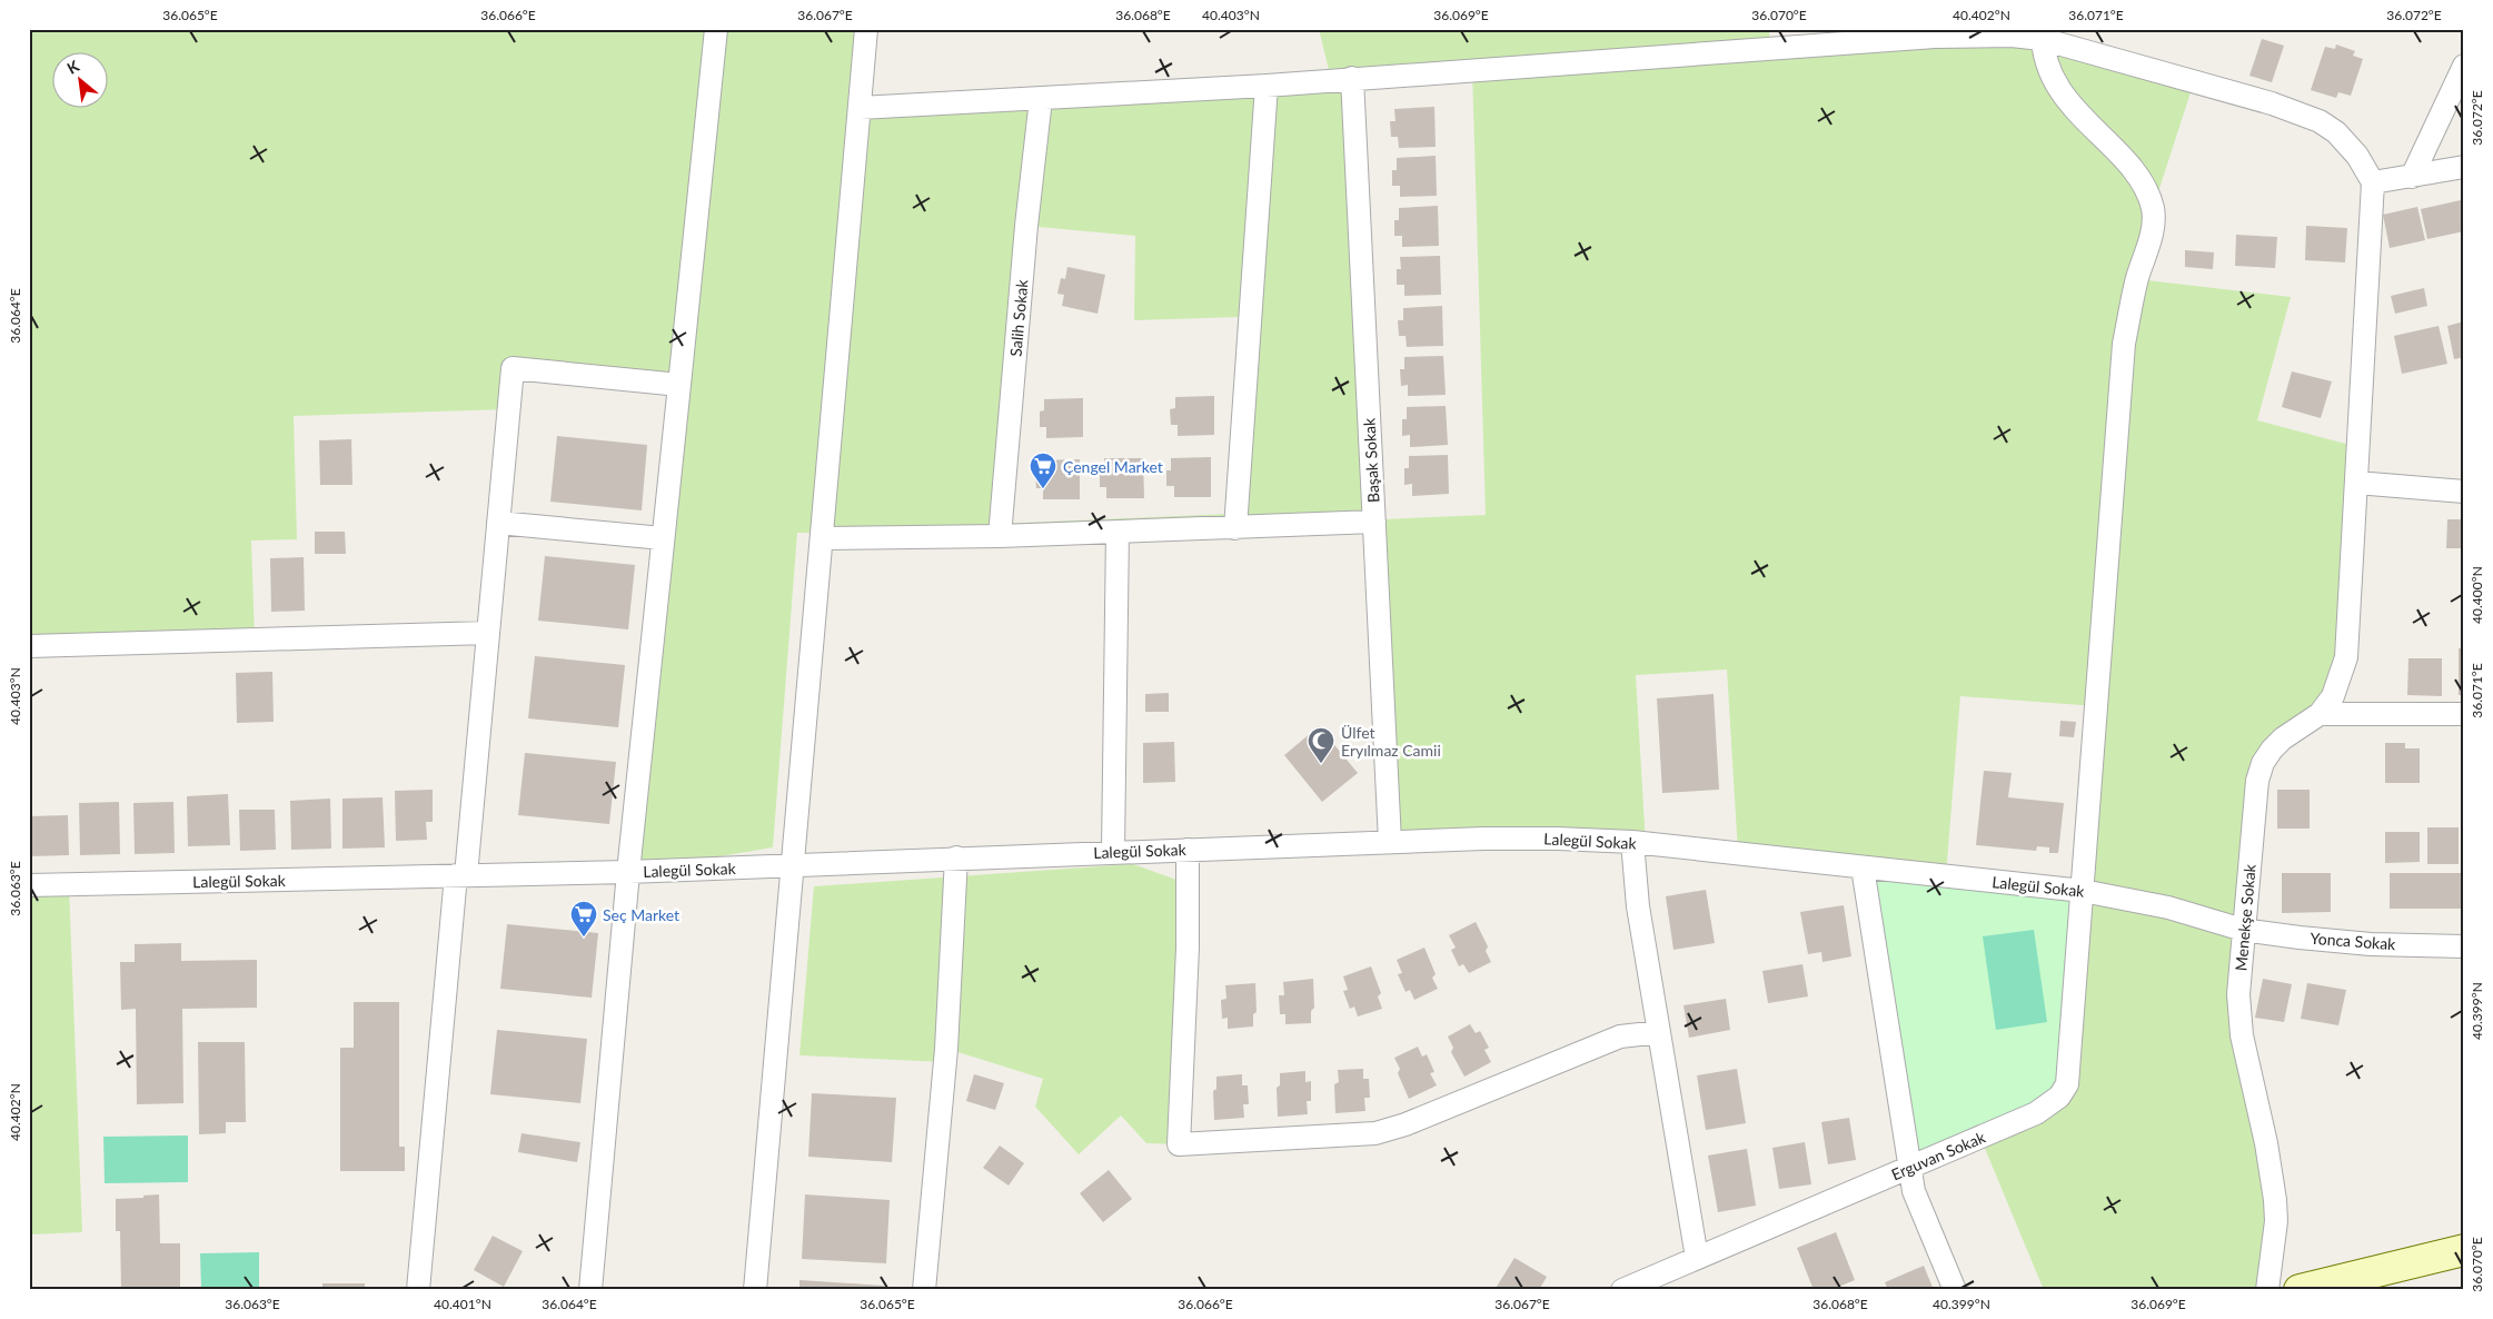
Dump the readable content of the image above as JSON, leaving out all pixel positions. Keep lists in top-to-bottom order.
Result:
{
  "streets": {
    "street": [
      "Salih Sokak",
      "Başak Sokak",
      "Lalegül Sokak",
      "Menekşe Sokak",
      "Yonca Sokak",
      "Erguvan Sokak"
    ]
  },
  "crossings": [
    ["Başak Sokak", "Lalegül Sokak"],
    ["Lalegül Sokak", "Menekşe Sokak"],
    ["Lalegül Sokak", "Yonca Sokak"],
    ["Lalegül Sokak", "Erguvan Sokak"],
    ["Menekşe Sokak", "Yonca Sokak"]
  ],
  "places": {
    "supermarket": ["Çengel Market", "Seç Market"],
    "mosque": ["Ülfet Eryılmaz Camii"]
  },
  "north": "top left",
  "coordinates": [
    "36.065°E",
    "36.066°E",
    "36.067°E",
    "36.068°E",
    "40.403°N",
    "36.069°E",
    "36.070°E",
    "40.402°N",
    "36.071°E",
    "36.072°E",
    "36.064°E",
    "40.400°N",
    "36.063°E",
    "40.399°N",
    "40.401°N"
  ]
}
